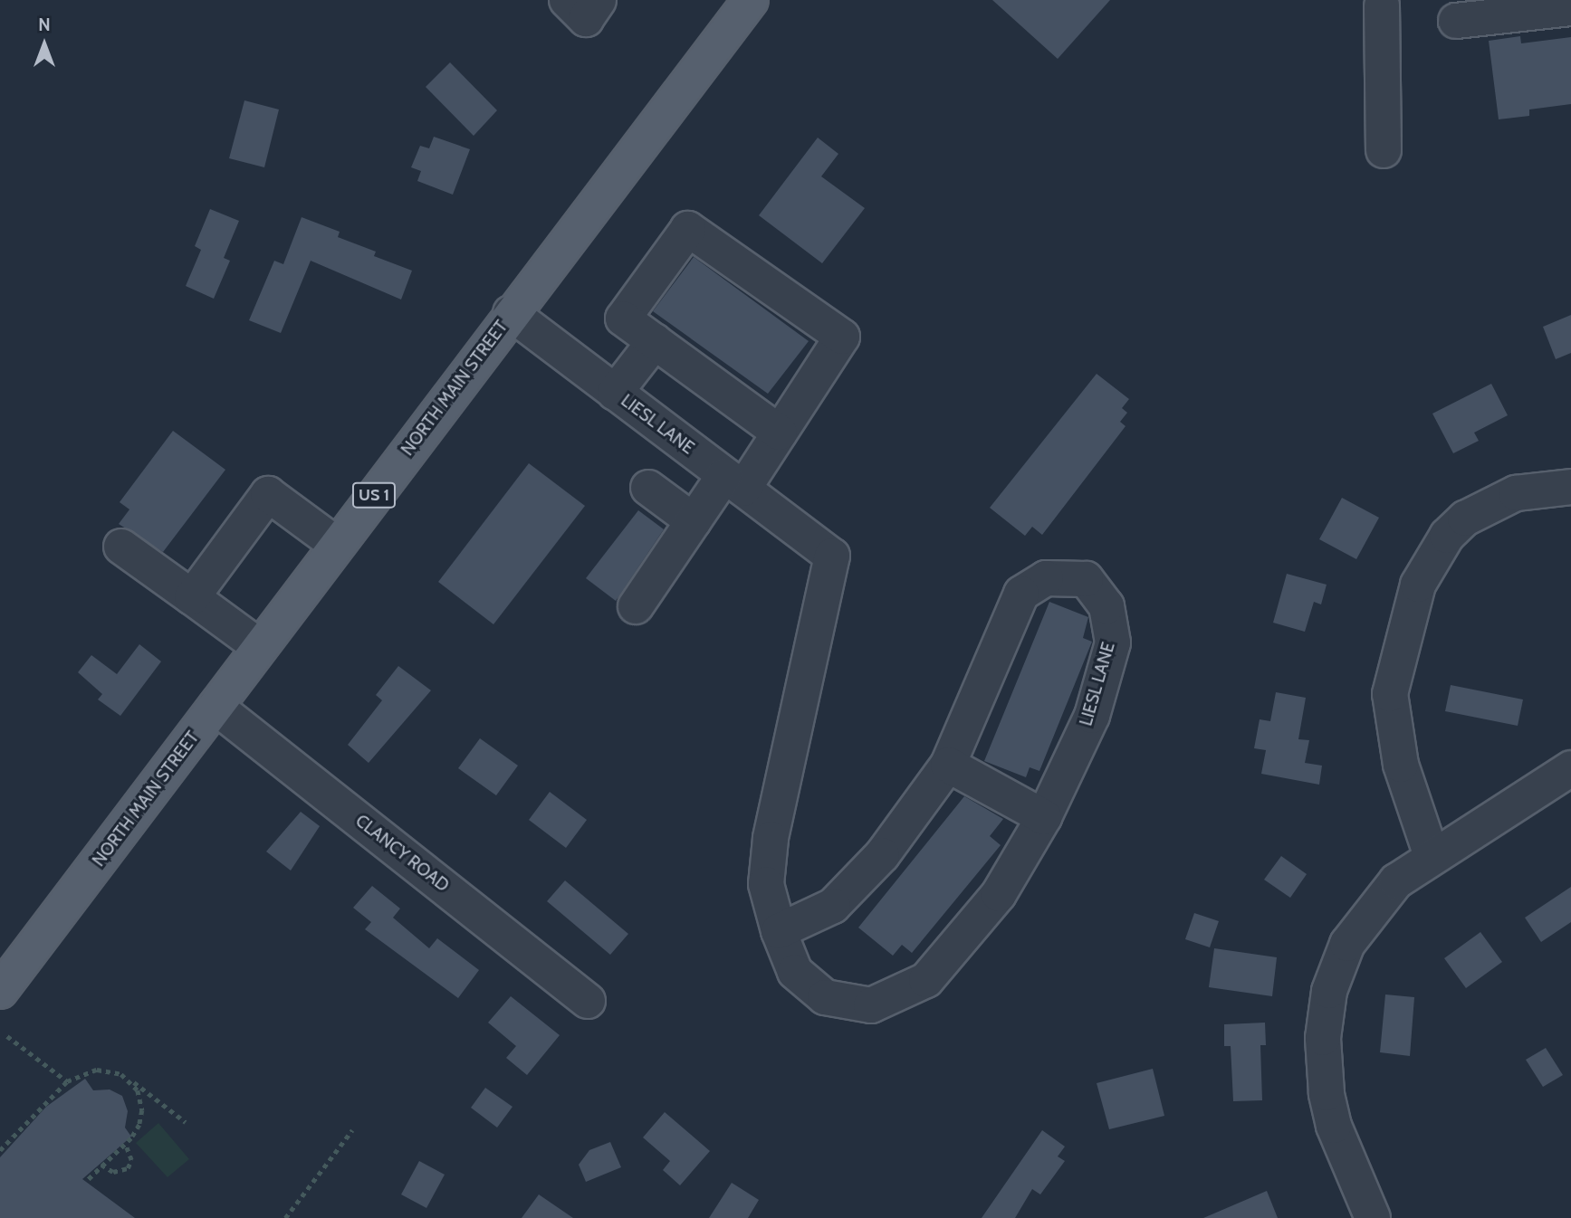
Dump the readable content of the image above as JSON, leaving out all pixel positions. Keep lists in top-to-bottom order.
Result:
{
  "streets": {
    "main road": ["NORTH MAIN STREET", "US 1"],
    "street": ["LIESL LANE", "CLANCY ROAD"]
  },
  "crossings": [
    ["NORTH MAIN STREET", "LIESL LANE"],
    ["NORTH MAIN STREET", "CLANCY ROAD"]
  ],
  "north": "top"
}
